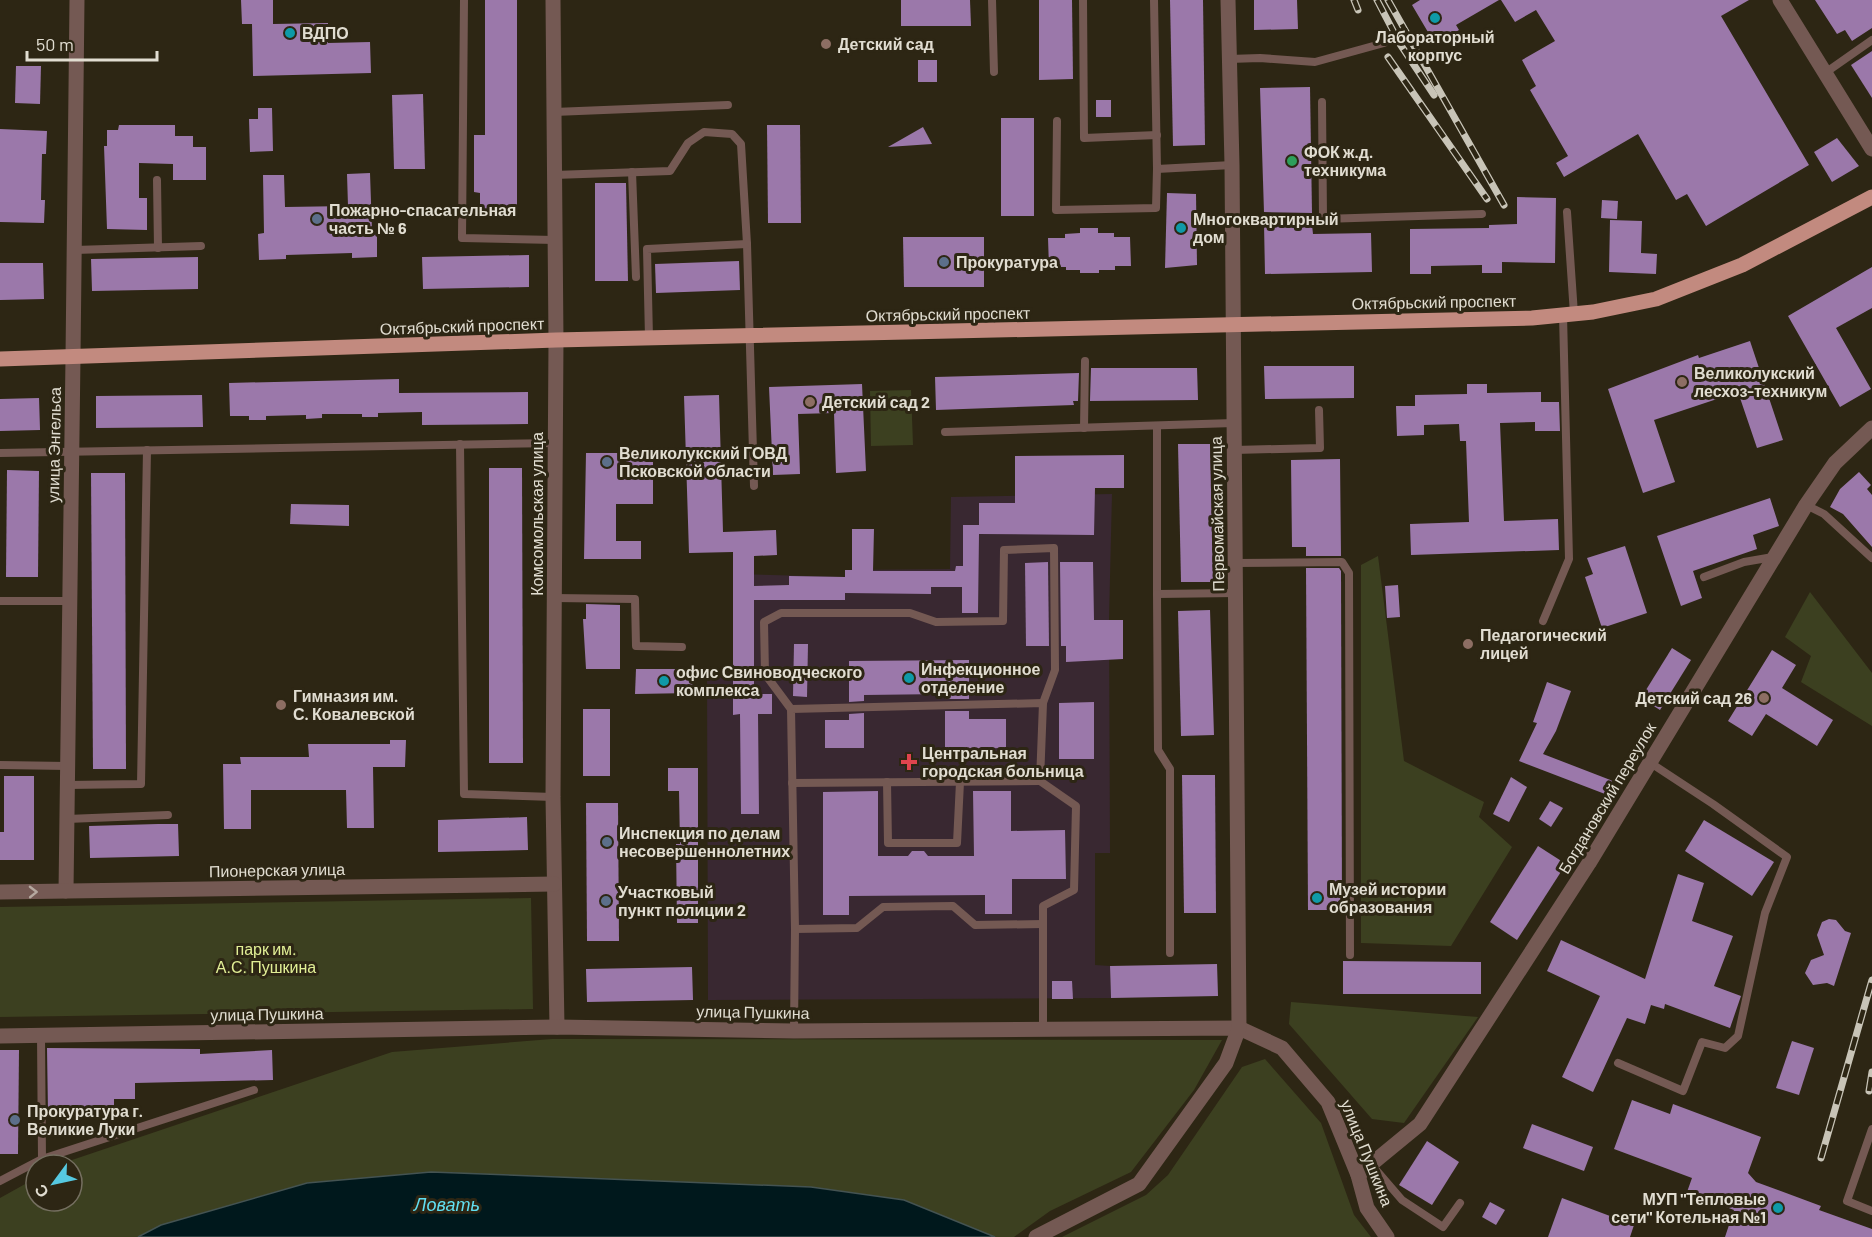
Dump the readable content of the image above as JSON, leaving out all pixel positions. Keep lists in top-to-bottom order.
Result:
{
  "streets": {
    "main road": ["Октябрьский проспект"],
    "street": [
      "улица Энгельса",
      "Комсомольская улица",
      "Первомайская улица",
      "Богдановский переулок",
      "Пионерская улица",
      "улица Пушкина"
    ]
  },
  "crossings": [
    ["Октябрьский проспект", "улица Энгельса"],
    ["Октябрьский проспект", "Комсомольская улица"],
    ["Октябрьский проспект", "Первомайская улица"],
    ["улица Энгельса", "Пионерская улица"],
    ["Комсомольская улица", "Пионерская улица"],
    ["Комсомольская улица", "улица Пушкина"],
    ["Первомайская улица", "улица Пушкина"],
    ["Богдановский переулок", "улица Пушкина"]
  ],
  "water": ["Ловать"],
  "parks": ["парк им. А.С. Пушкина"],
  "places": {
    "other": [
      "Лабораторный корпус",
      "ВДПО",
      "Детский сад",
      "ФОК ж.д. техникума",
      "Пожарно-спасательная часть № 6",
      "Многоквартирный дом",
      "Прокуратура",
      "Великолукский лесхоз-техникум",
      "Детский сад 2",
      "Великолукский ГОВД Псковской области",
      "Педагогический лицей",
      "Инфекционное отделение",
      "офис Свиноводческого комплекса",
      "Детский сад 26",
      "Гимназия им. С. Ковалевской",
      "Инспекция по делам несовершеннолетних",
      "Музей истории образования",
      "Участковый пункт полиции 2",
      "Прокуратура г. Великие Луки",
      "МУП \"Тепловые сети\" Котельная №1"
    ],
    "health": ["Центральная городская больница"]
  },
  "scale_bar": "50 m",
  "north": "bottom left"
}
